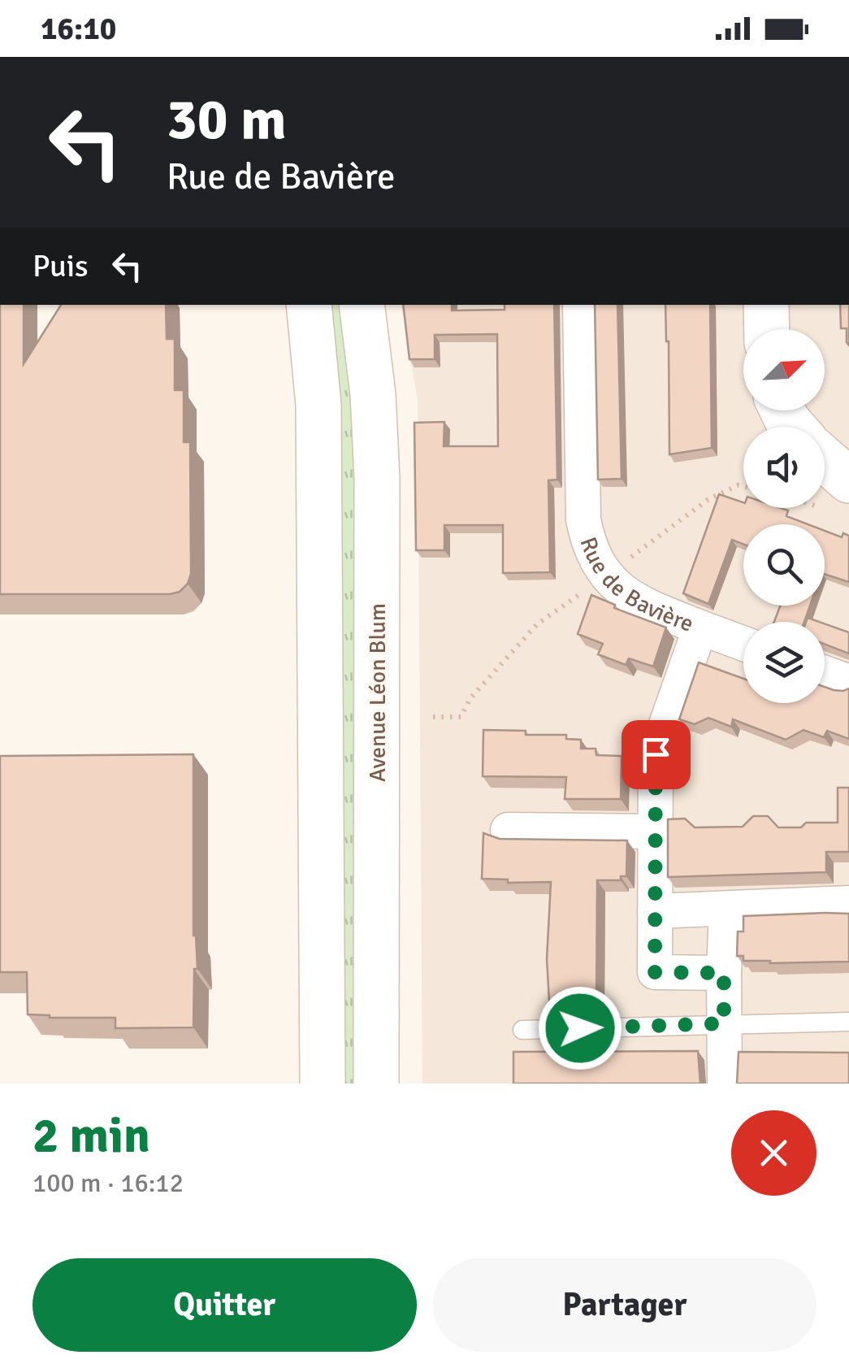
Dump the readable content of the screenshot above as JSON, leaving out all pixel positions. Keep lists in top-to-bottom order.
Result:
{
  "streets": {
    "main road": ["Avenue Léon Blum"],
    "street": ["Rue de Bavière"]
  },
  "north": "top right",
  "page": {
    "status": "16:10",
    "turn": ["30 m", "Rue de Bavière"],
    "then": "Puis",
    "heading": ["2 min", "100 m · 16:12"],
    "buttons": ["Quitter", "Partager"]
  }
}
